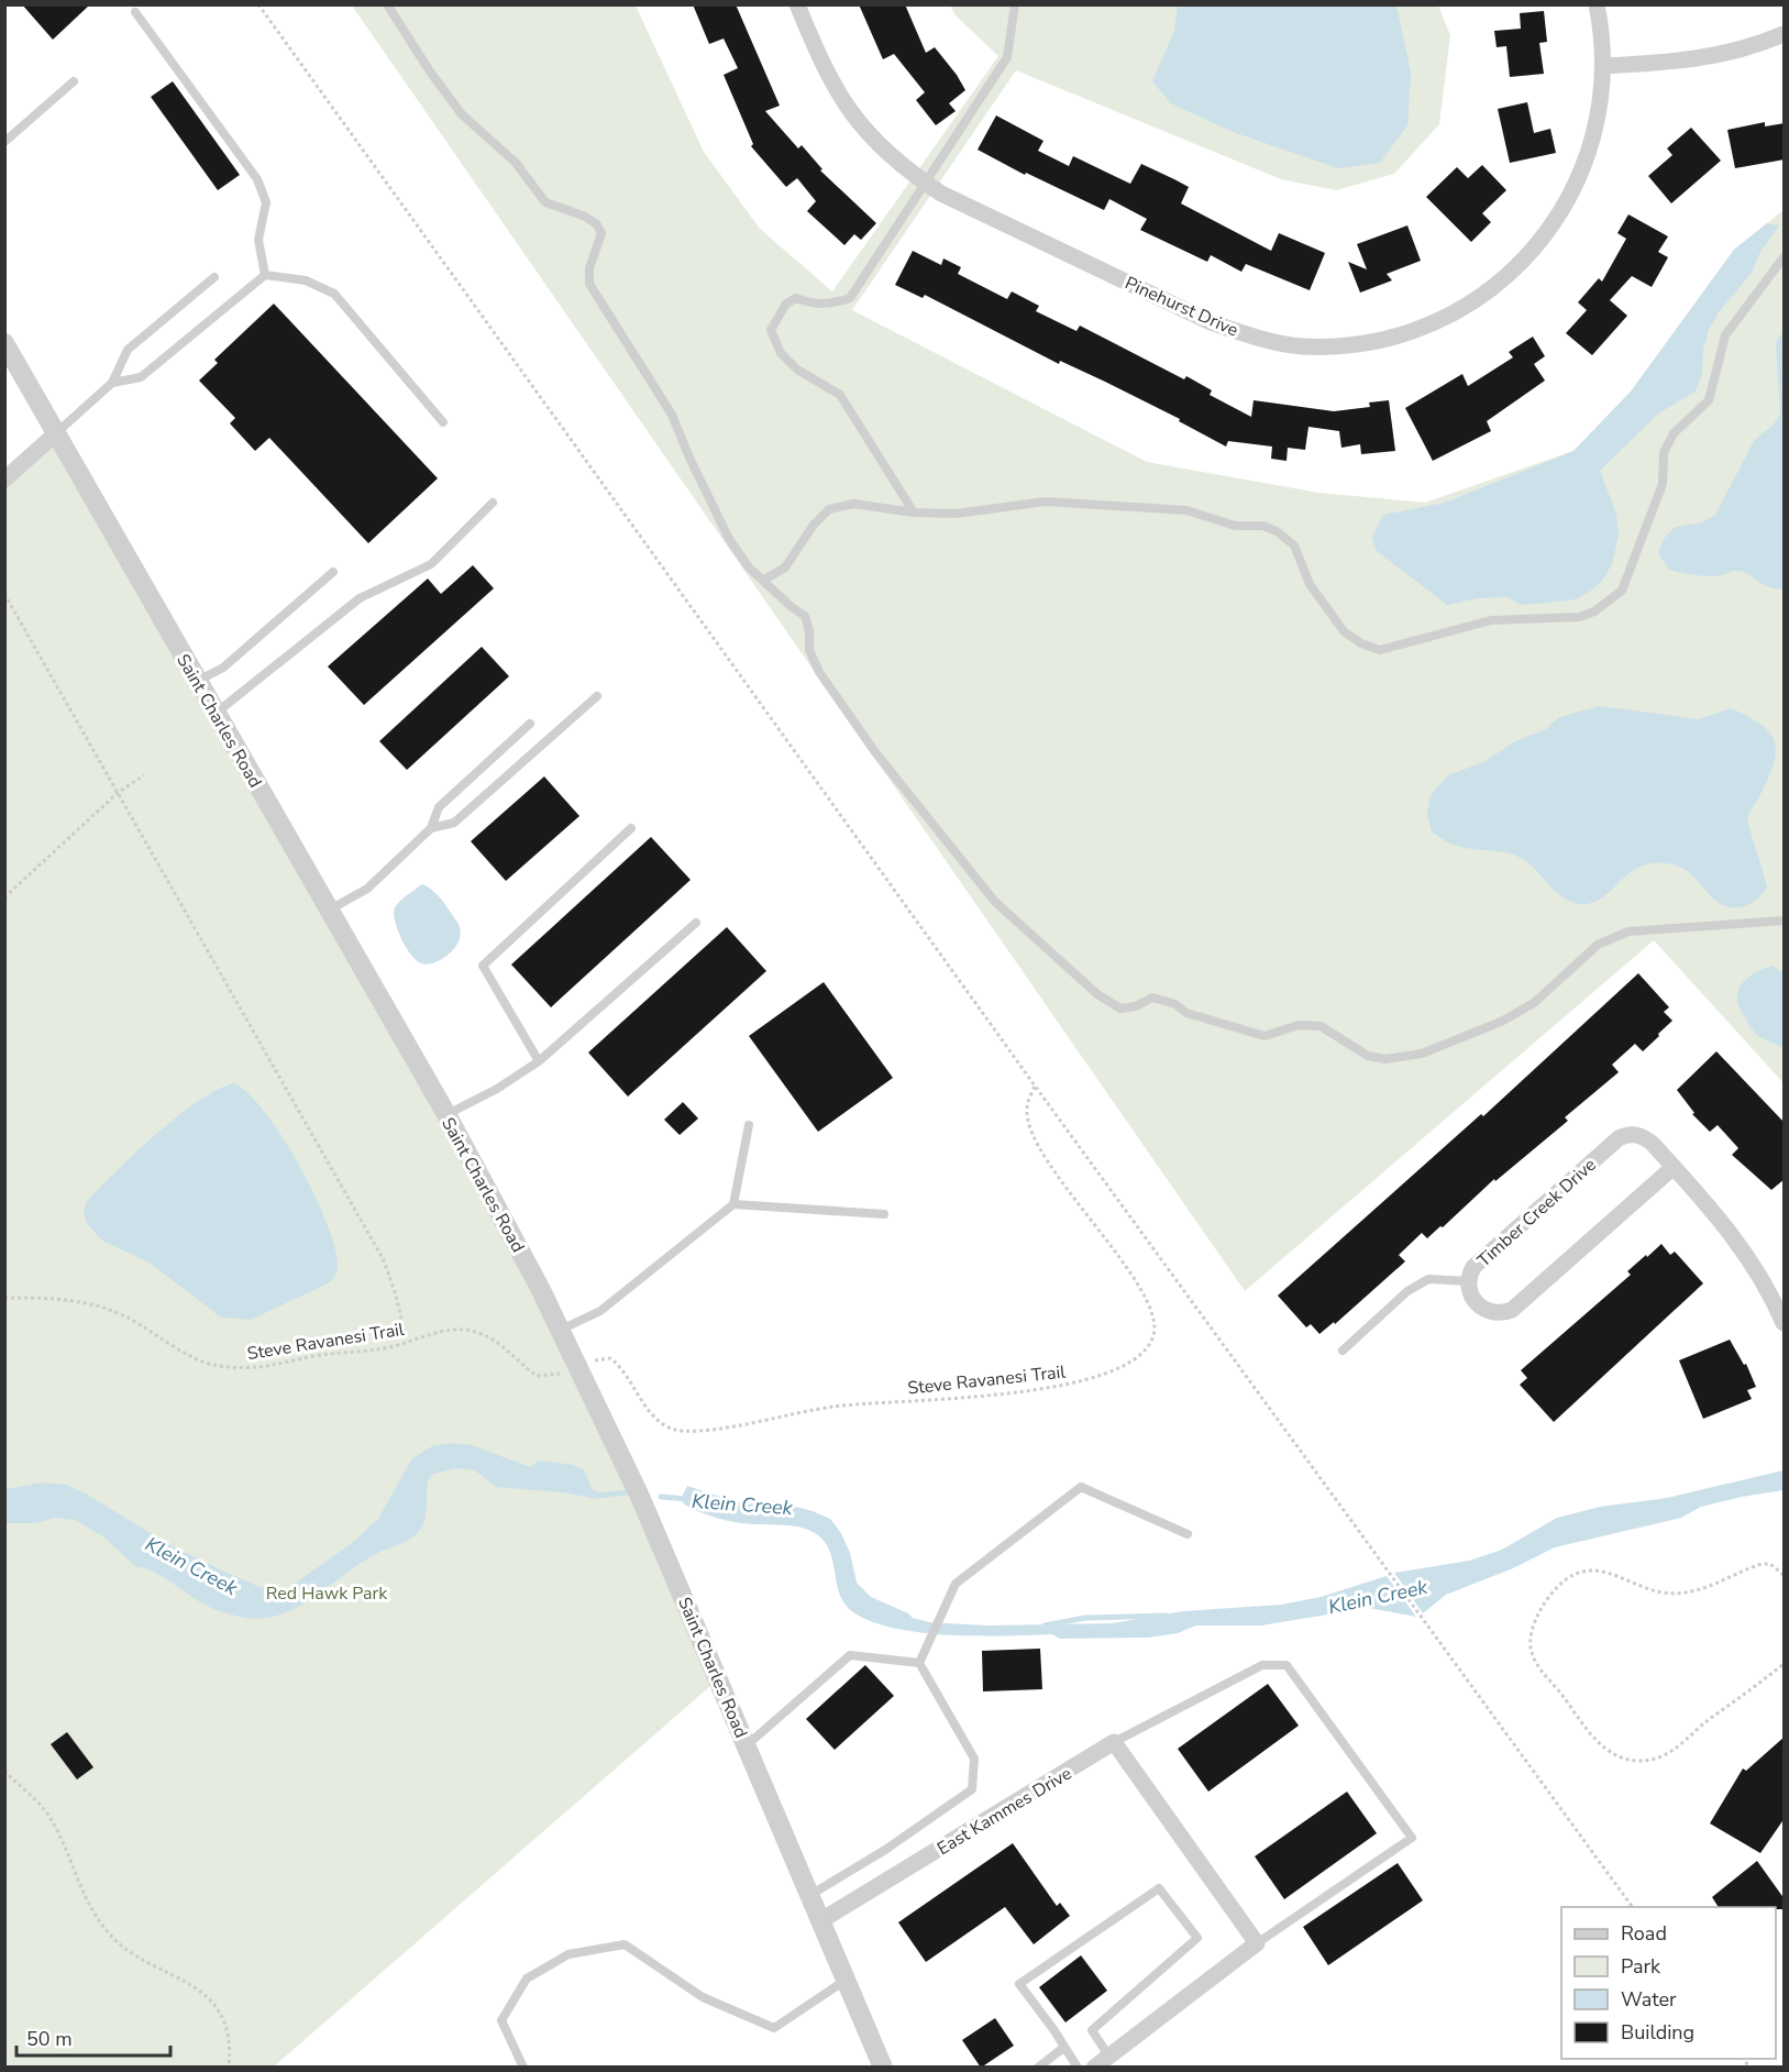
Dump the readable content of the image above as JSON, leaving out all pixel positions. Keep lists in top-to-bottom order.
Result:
{
  "streets": {
    "street": [
      "Pinehurst Drive",
      "Saint Charles Road",
      "Timber Creek Drive",
      "East Kammes Drive"
    ],
    "path": ["Steve Ravanesi Trail"]
  },
  "crossings": [
    ["Saint Charles Road", "East Kammes Drive"]
  ],
  "water": ["Klein Creek"],
  "parks": ["Red Hawk Park"],
  "legend": [
    "Road",
    "Park",
    "Water",
    "Building"
  ],
  "scale_bar": "50 m"
}
